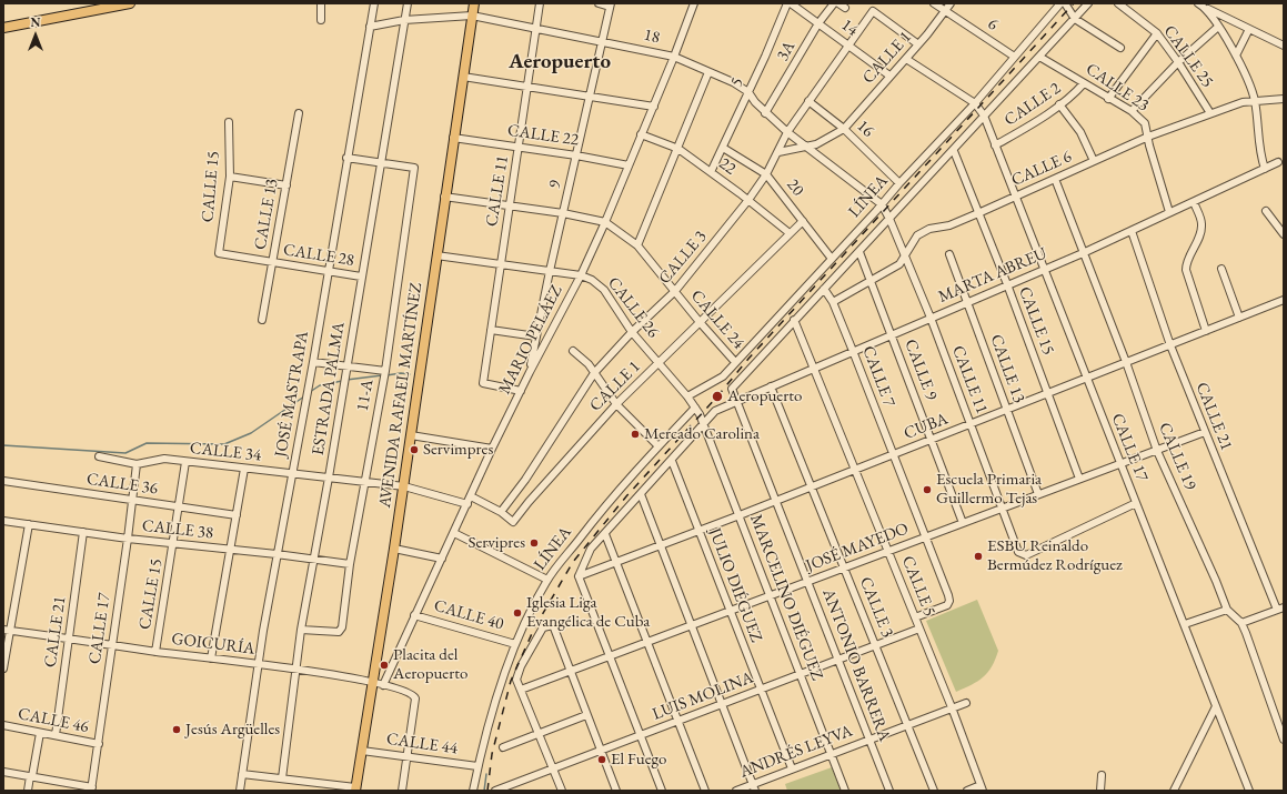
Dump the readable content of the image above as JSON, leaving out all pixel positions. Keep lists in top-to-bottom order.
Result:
{
  "streets": {
    "main road": ["AVENIDA RAFAEL MARTÍNEZ"],
    "street": [
      "6",
      "14",
      "18",
      "3A",
      "CALLE 25",
      "CALLE 1",
      "5",
      "CALLE 23",
      "CALLE 2",
      "16",
      "CALLE 22",
      "22",
      "CALLE 6",
      "9",
      "CALLE 15",
      "20",
      "CALLE 11",
      "LÍNEA",
      "CALLE 13",
      "CALLE 28",
      "CALLE 3",
      "MARTA ABREU",
      "CALLE 26",
      "CALLE 24",
      "MARIO PELÁEZ",
      "CALLE 9",
      "CALLE 7",
      "ESTRADA PALMA",
      "JOSÉ MASTRAPA",
      "11-A",
      "CALLE 21",
      "CUBA",
      "CALLE 17",
      "CALLE 34",
      "CALLE 19",
      "CALLE 36",
      "CALLE 38",
      "JOSÉ MAYEDO",
      "JULIO DIÉGUEZ",
      "CALLE 5",
      "MARCELINO DIÉGUEZ",
      "CALLE 40",
      "GOICURÍA",
      "ANTONIO BARRERA",
      "LUIS MOLINA",
      "CALLE 46",
      "CALLE 44",
      "ANDRÉS LEYVA"
    ]
  },
  "crossings": [
    ["6", "CALLE 1"],
    ["6", "LÍNEA"],
    ["14", "3A"],
    ["14", "CALLE 1"],
    ["14", "5"],
    ["14", "CALLE 3"],
    ["18", "3A"],
    ["18", "CALLE 1"],
    ["18", "5"],
    ["18", "9"],
    ["18", "CALLE 11"],
    ["18", "LÍNEA"],
    ["18", "CALLE 3"],
    ["18", "MARIO PELÁEZ"],
    ["18", "ESTRADA PALMA"],
    ["18", "JOSÉ MASTRAPA"],
    ["18", "AVENIDA RAFAEL MARTÍNEZ"],
    ["CALLE 25", "CALLE 6"],
    ["CALLE 1", "16"],
    ["CALLE 1", "22"],
    ["CALLE 1", "20"],
    ["CALLE 1", "CALLE 3"],
    ["CALLE 1", "CALLE 26"],
    ["CALLE 1", "CALLE 24"],
    ["5", "22"],
    ["5", "20"],
    ["CALLE 23", "CALLE 2"],
    ["CALLE 23", "CALLE 6"],
    ["CALLE 23", "LÍNEA"],
    ["CALLE 23", "MARTA ABREU"],
    ["CALLE 2", "CALLE 17"],
    ["16", "LÍNEA"],
    ["16", "CALLE 3"],
    ["CALLE 22", "9"],
    ["CALLE 22", "CALLE 11"],
    ["CALLE 22", "MARIO PELÁEZ"],
    ["CALLE 22", "AVENIDA RAFAEL MARTÍNEZ"],
    ["22", "CALLE 3"],
    ["22", "MARIO PELÁEZ"],
    ["CALLE 6", "CALLE 15"],
    ["CALLE 6", "CALLE 11"],
    ["CALLE 6", "CALLE 9"],
    ["CALLE 6", "CALLE 7"],
    ["CALLE 6", "CALLE 17"],
    ["CALLE 6", "CALLE 19"],
    ["9", "CALLE 26"],
    ["9", "CALLE 24"],
    ["9", "MARIO PELÁEZ"],
    ["CALLE 15", "LÍNEA"],
    ["CALLE 15", "CALLE 28"],
    ["CALLE 15", "MARTA ABREU"],
    ["CALLE 15", "CUBA"],
    ["CALLE 15", "CALLE 34"],
    ["CALLE 15", "CALLE 36"],
    ["CALLE 15", "CALLE 38"],
    ["CALLE 15", "JOSÉ MAYEDO"],
    ["CALLE 15", "GOICURÍA"],
    ["20", "LÍNEA"],
    ["20", "CALLE 3"],
    ["CALLE 11", "LÍNEA"],
    ["CALLE 11", "MARTA ABREU"],
    ["CALLE 11", "CALLE 26"],
    ["CALLE 11", "CALLE 24"],
    ["CALLE 11", "MARIO PELÁEZ"],
    ["CALLE 11", "CUBA"],
    ["CALLE 11", "CALLE 17"],
    ["CALLE 11", "JOSÉ MAYEDO"],
    ["LÍNEA", "MARTA ABREU"],
    ["LÍNEA", "CALLE 26"],
    ["LÍNEA", "CALLE 24"],
    ["LÍNEA", "CALLE 9"],
    ["LÍNEA", "CALLE 7"],
    ["LÍNEA", "CUBA"],
    ["LÍNEA", "CALLE 17"],
    ["LÍNEA", "JULIO DIÉGUEZ"],
    ["LÍNEA", "CALLE 5"],
    ["LÍNEA", "MARCELINO DIÉGUEZ"],
    ["LÍNEA", "CALLE 40"],
    ["LÍNEA", "ANTONIO BARRERA"],
    ["LÍNEA", "CALLE 44"],
    ["CALLE 13", "CALLE 28"],
    ["CALLE 13", "MARTA ABREU"],
    ["CALLE 13", "CUBA"],
    ["CALLE 13", "JOSÉ MAYEDO"],
    ["CALLE 28", "ESTRADA PALMA"],
    ["CALLE 28", "JOSÉ MASTRAPA"],
    ["CALLE 3", "MARTA ABREU"],
    ["CALLE 3", "CALLE 26"],
    ["CALLE 3", "CALLE 24"],
    ["CALLE 3", "CUBA"],
    ["CALLE 3", "JOSÉ MAYEDO"],
    ["CALLE 3", "LUIS MOLINA"],
    ["CALLE 3", "ANDRÉS LEYVA"],
    ["MARTA ABREU", "CALLE 9"],
    ["MARTA ABREU", "CALLE 7"],
    ["MARTA ABREU", "CALLE 21"],
    ["MARTA ABREU", "CALLE 17"],
    ["MARTA ABREU", "CALLE 19"],
    ["MARTA ABREU", "CALLE 5"],
    ["MARTA ABREU", "ANTONIO BARRERA"],
    ["CALLE 26", "MARIO PELÁEZ"],
    ["CALLE 26", "AVENIDA RAFAEL MARTÍNEZ"],
    ["CALLE 26", "MARCELINO DIÉGUEZ"],
    ["CALLE 24", "MARIO PELÁEZ"],
    ["CALLE 24", "AVENIDA RAFAEL MARTÍNEZ"],
    ["MARIO PELÁEZ", "CALLE 34"],
    ["MARIO PELÁEZ", "CALLE 40"],
    ["MARIO PELÁEZ", "GOICURÍA"],
    ["CALLE 9", "CUBA"],
    ["CALLE 9", "JOSÉ MAYEDO"],
    ["CALLE 7", "CUBA"],
    ["CALLE 7", "JOSÉ MAYEDO"],
    ["CALLE 7", "CALLE 5"],
    ["ESTRADA PALMA", "11-A"],
    ["ESTRADA PALMA", "CALLE 34"],
    ["ESTRADA PALMA", "CALLE 38"],
    ["ESTRADA PALMA", "GOICURÍA"],
    ["JOSÉ MASTRAPA", "CALLE 34"],
    ["JOSÉ MASTRAPA", "CALLE 38"],
    ["JOSÉ MASTRAPA", "GOICURÍA"],
    ["11-A", "CALLE 34"],
    ["11-A", "CALLE 38"],
    ["AVENIDA RAFAEL MARTÍNEZ", "CALLE 34"],
    ["AVENIDA RAFAEL MARTÍNEZ", "GOICURÍA"],
    ["AVENIDA RAFAEL MARTÍNEZ", "CALLE 44"],
    ["CALLE 21", "CUBA"],
    ["CALLE 21", "CALLE 38"],
    ["CALLE 21", "JOSÉ MAYEDO"],
    ["CALLE 21", "GOICURÍA"],
    ["CALLE 21", "CALLE 46"],
    ["CUBA", "CALLE 17"],
    ["CUBA", "CALLE 19"],
    ["CUBA", "JULIO DIÉGUEZ"],
    ["CUBA", "CALLE 5"],
    ["CUBA", "MARCELINO DIÉGUEZ"],
    ["CUBA", "ANTONIO BARRERA"],
    ["CALLE 17", "CALLE 34"],
    ["CALLE 17", "CALLE 36"],
    ["CALLE 17", "CALLE 38"],
    ["CALLE 17", "JOSÉ MAYEDO"],
    ["CALLE 17", "GOICURÍA"],
    ["CALLE 17", "CALLE 46"],
    ["CALLE 19", "JOSÉ MAYEDO"],
    ["JOSÉ MAYEDO", "JULIO DIÉGUEZ"],
    ["JOSÉ MAYEDO", "CALLE 5"],
    ["JOSÉ MAYEDO", "MARCELINO DIÉGUEZ"],
    ["JOSÉ MAYEDO", "ANTONIO BARRERA"],
    ["JULIO DIÉGUEZ", "LUIS MOLINA"],
    ["JULIO DIÉGUEZ", "ANDRÉS LEYVA"],
    ["CALLE 5", "LUIS MOLINA"],
    ["CALLE 5", "ANDRÉS LEYVA"],
    ["MARCELINO DIÉGUEZ", "LUIS MOLINA"],
    ["MARCELINO DIÉGUEZ", "ANDRÉS LEYVA"],
    ["GOICURÍA", "CALLE 44"],
    ["ANTONIO BARRERA", "LUIS MOLINA"],
    ["ANTONIO BARRERA", "ANDRÉS LEYVA"]
  ],
  "districts": ["Aeropuerto"],
  "places": [
    "Aeropuerto",
    "Mercado Carolina",
    "Servimpres",
    "Escuela Primaria Guillermo Tejas",
    "Servipres",
    "ESBU Reinaldo Bermúdez Rodríguez",
    "Iglesia Liga Evangélica de Cuba",
    "Placita del Aeropuerto",
    "Jesús Argüelles",
    "El Fuego"
  ],
  "north": "top"
}
